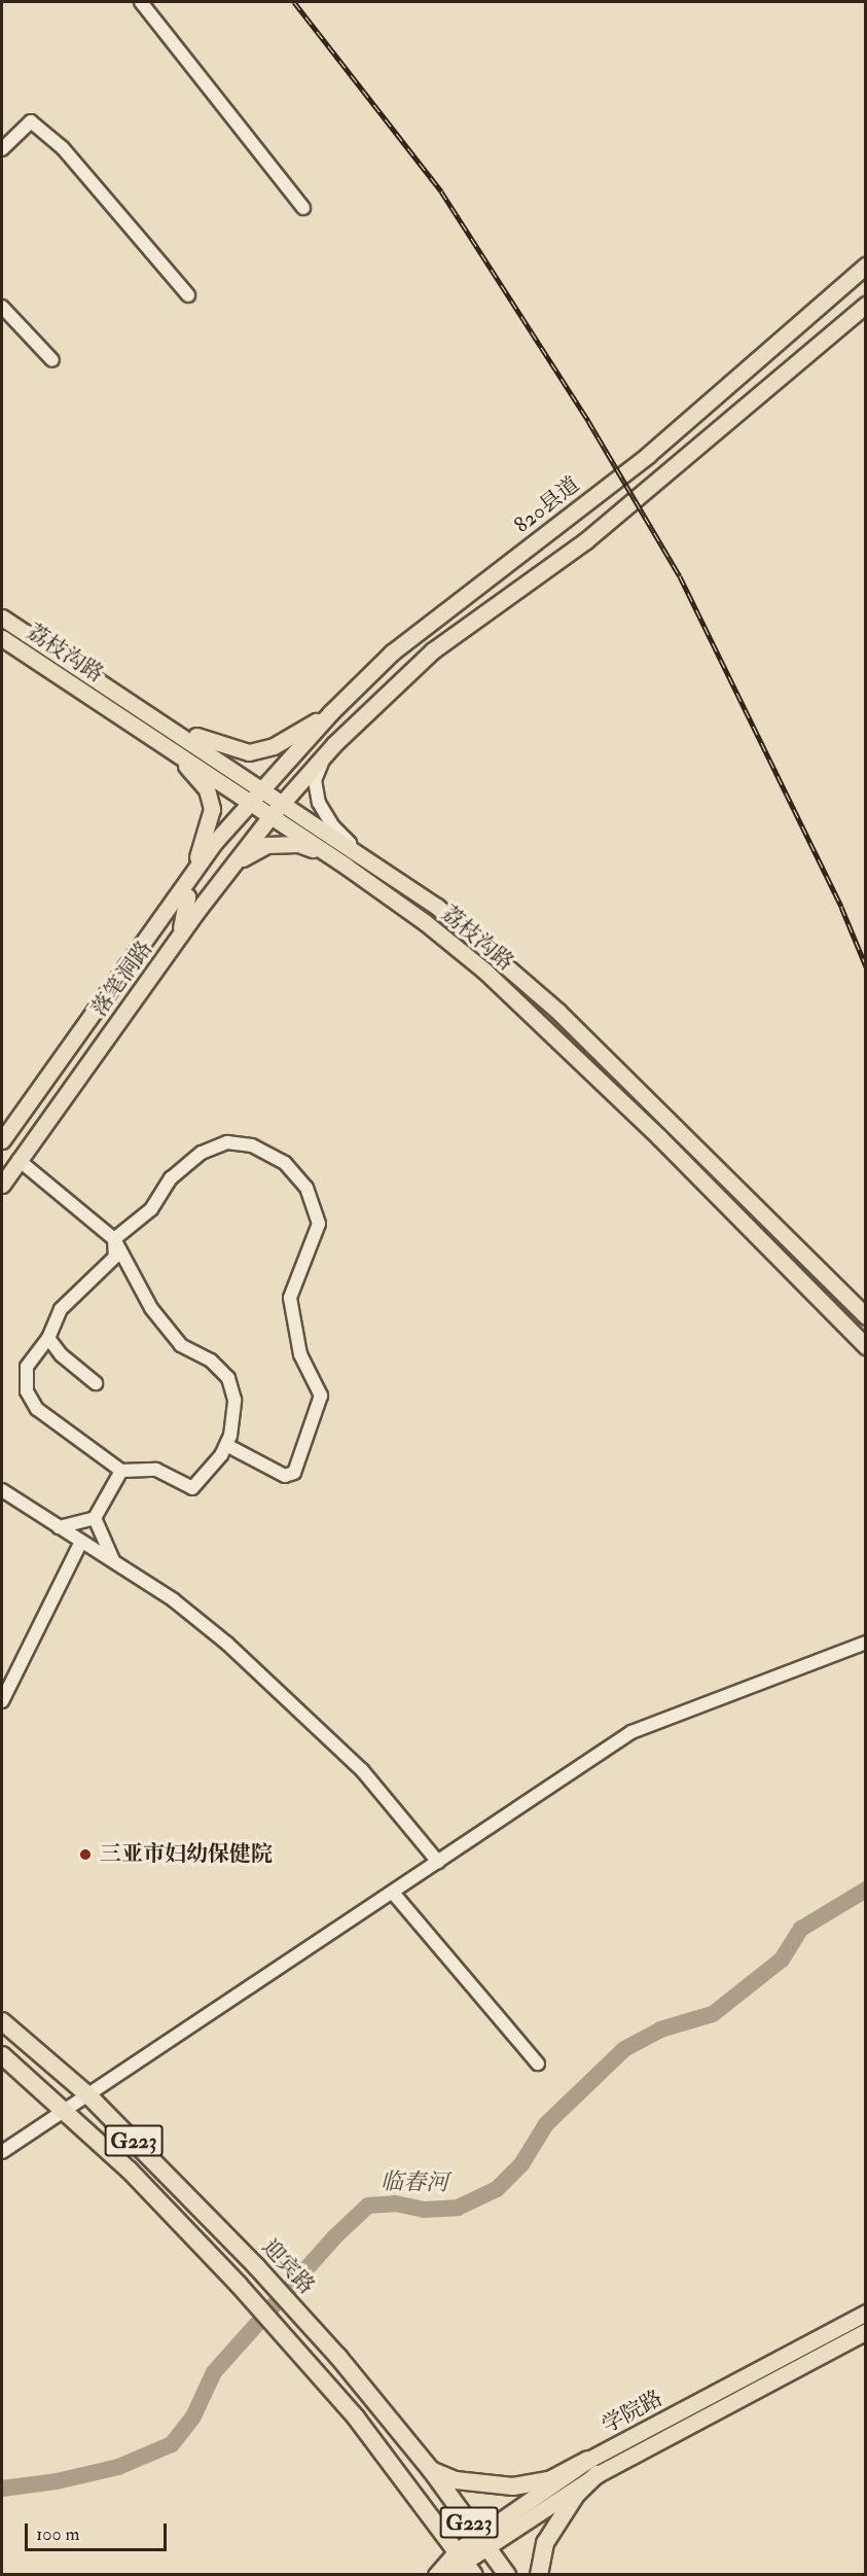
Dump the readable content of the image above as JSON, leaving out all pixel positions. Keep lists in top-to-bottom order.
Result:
{
  "streets": {
    "highway": ["G223", "迎宾路"],
    "main road": [
      "820县道",
      "荔枝沟路",
      "落笔洞路",
      "学院路"
    ]
  },
  "crossings": [
    ["820县道", "荔枝沟路"],
    ["820县道", "落笔洞路"],
    ["荔枝沟路", "落笔洞路"],
    ["G223", "学院路"],
    ["迎宾路", "学院路"]
  ],
  "water": ["临春河"],
  "places": ["三亚市妇幼保健院"],
  "scale_bar": "100 m"
}
